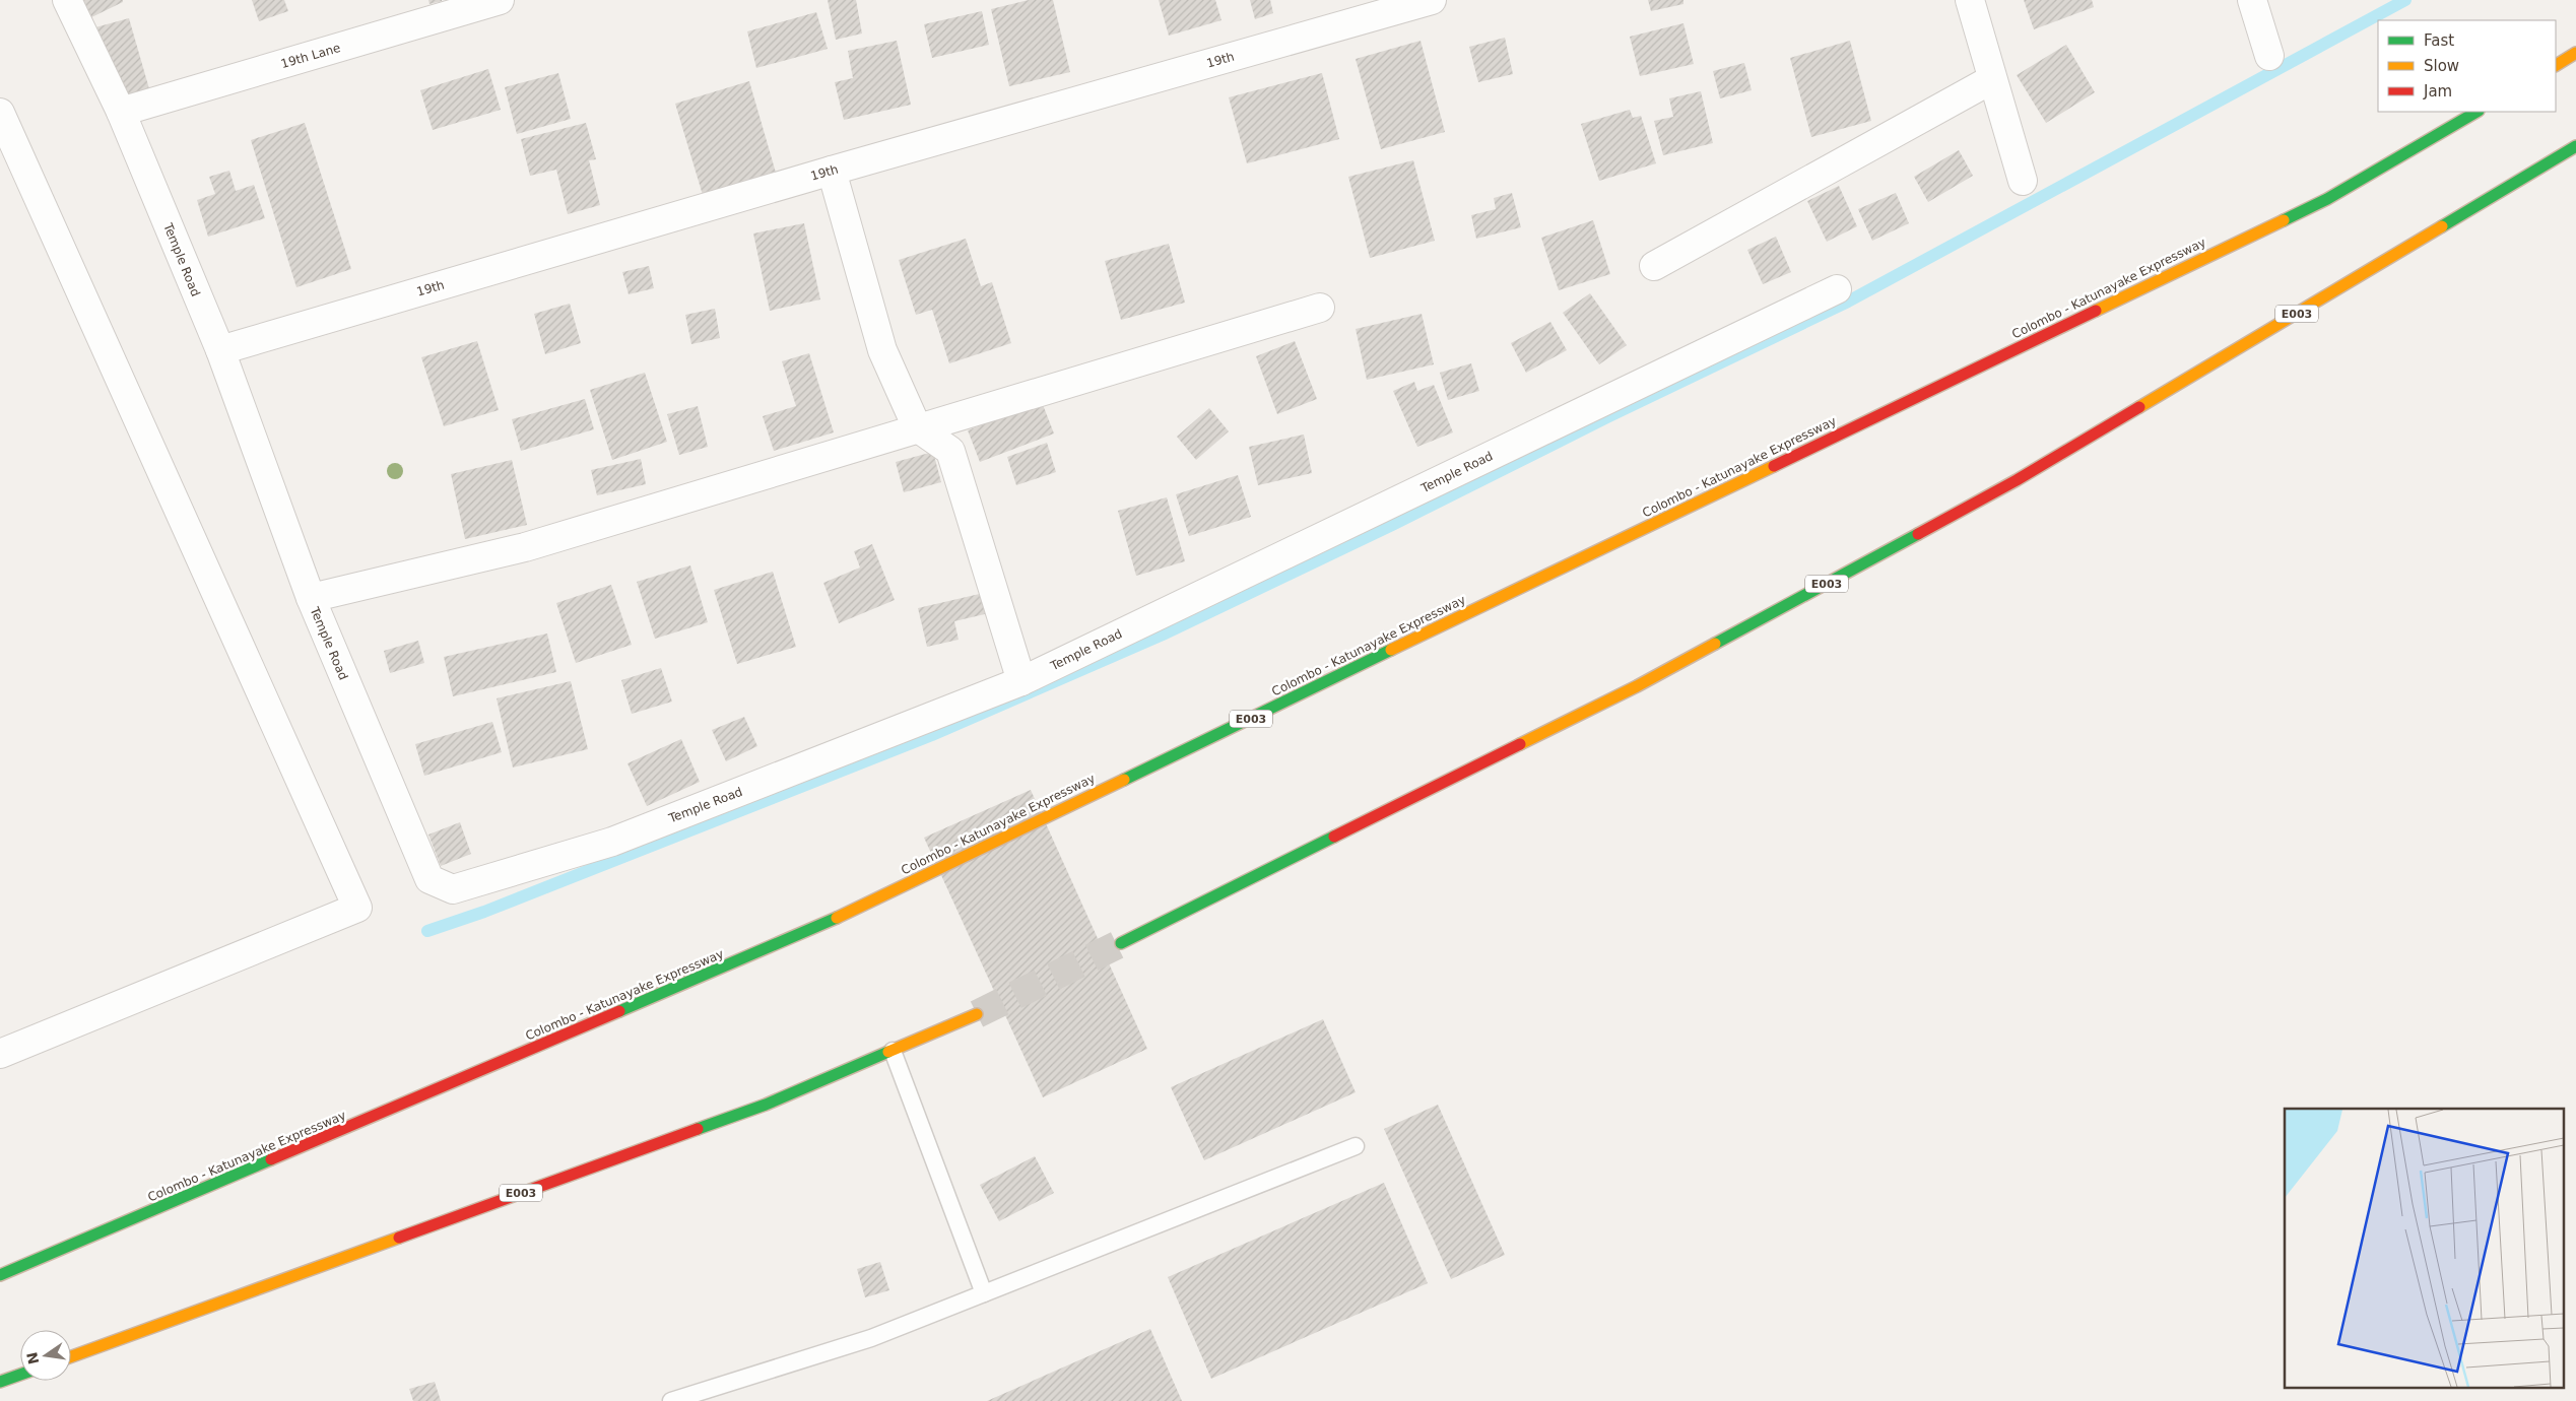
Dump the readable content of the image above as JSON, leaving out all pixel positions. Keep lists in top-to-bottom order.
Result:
{
  "streets": {
    "highway": ["Colombo - Katunayake Expressway", "E003"],
    "street": ["19th Lane", "19th", "Temple Road"]
  },
  "crossings": [
    ["19th Lane", "Temple Road"],
    ["19th", "Temple Road"]
  ],
  "legend": ["Fast", "Slow", "Jam"],
  "north": "left"
}
